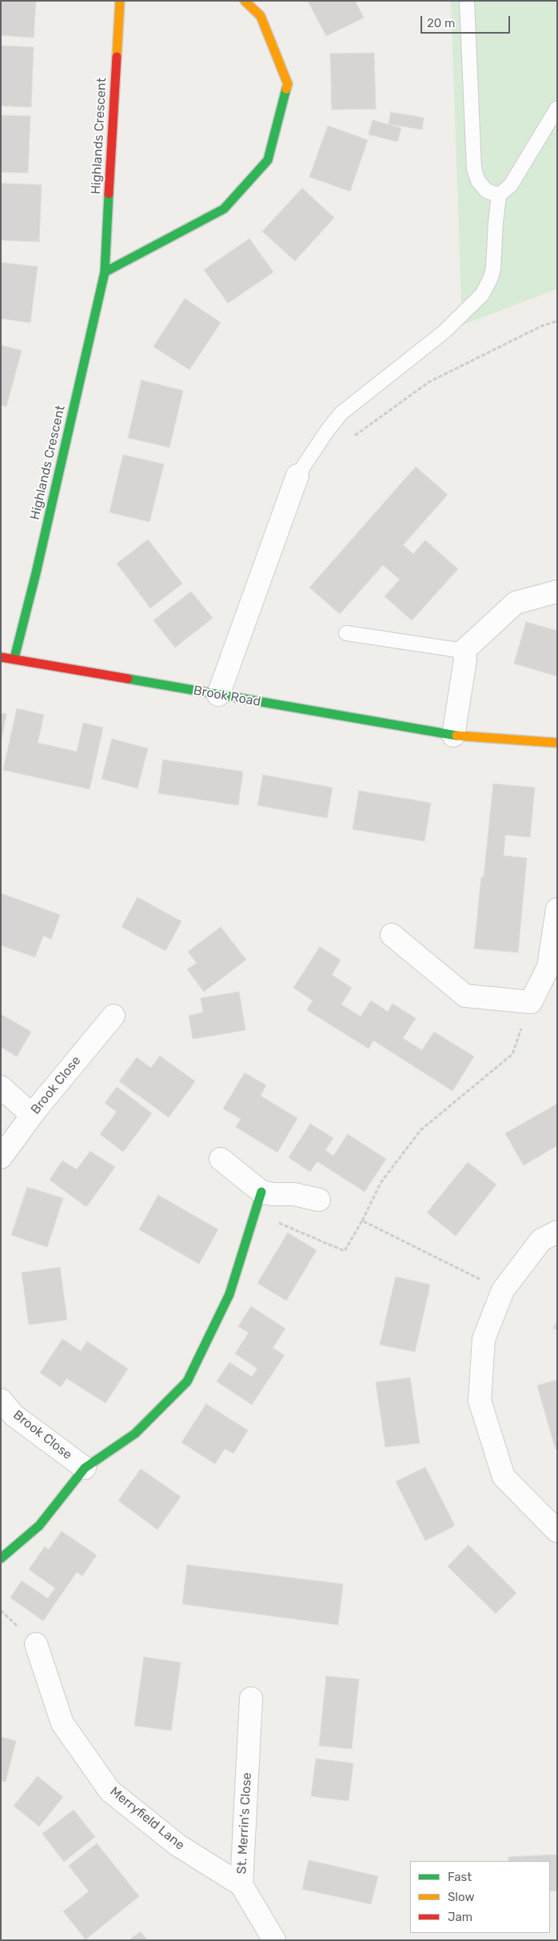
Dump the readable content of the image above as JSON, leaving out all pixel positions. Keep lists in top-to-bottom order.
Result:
{
  "streets": {
    "street": [
      "Highlands Crescent",
      "Brook Road",
      "Brook Close",
      "Merryfield Lane",
      "St. Merrin's Close"
    ]
  },
  "crossings": [
    ["Highlands Crescent", "Brook Road"],
    ["Merryfield Lane", "St. Merrin's Close"]
  ],
  "legend": ["Fast", "Slow", "Jam"],
  "scale_bar": "20 m"
}
